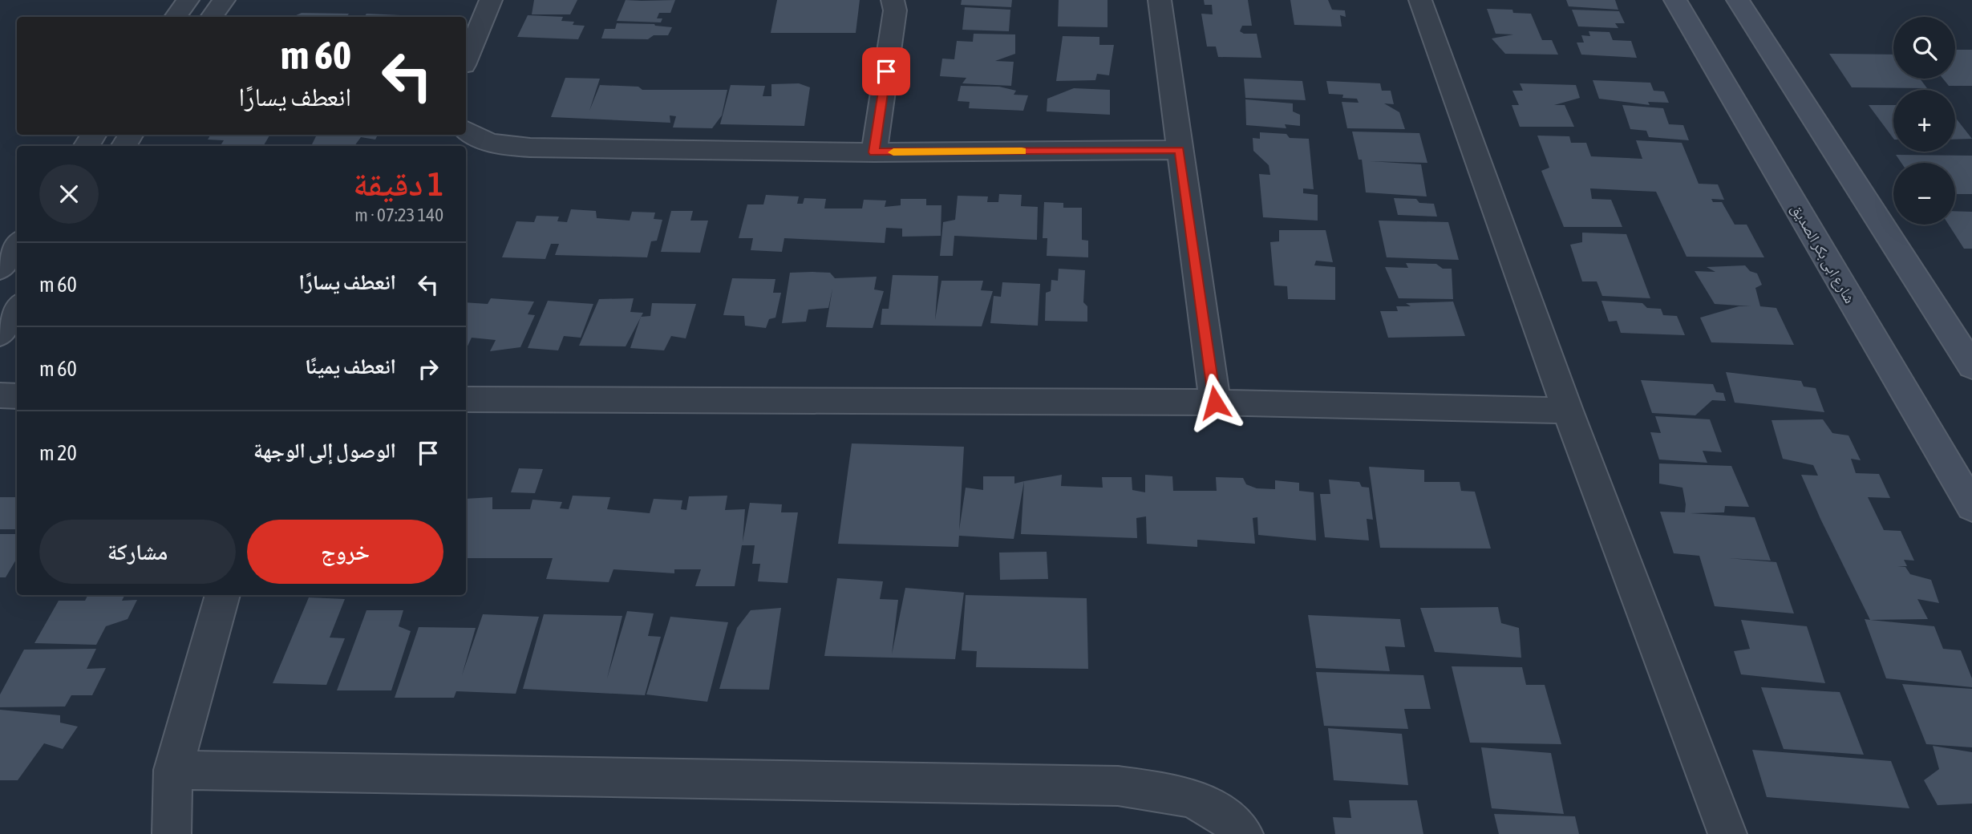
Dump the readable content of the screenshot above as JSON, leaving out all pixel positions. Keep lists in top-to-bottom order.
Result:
{
  "streets": {
    "main road": ["شارع ابى بكر الصديق"]
  },
  "page": {
    "map_buttons": ["+", "−"],
    "turn": ["60 m", "انعطف يسارًا"],
    "heading": ["1 دقيقة", "140 m · 07:23"],
    "list": [
      {
        "name": "انعطف يسارًا",
        "value": "60 m"
      },
      {
        "name": "انعطف يمينًا",
        "value": "60 m"
      },
      {
        "name": "الوصول إلى الوجهة",
        "value": "20 m"
      }
    ],
    "buttons": ["خروج", "مشاركة"]
  }
}
